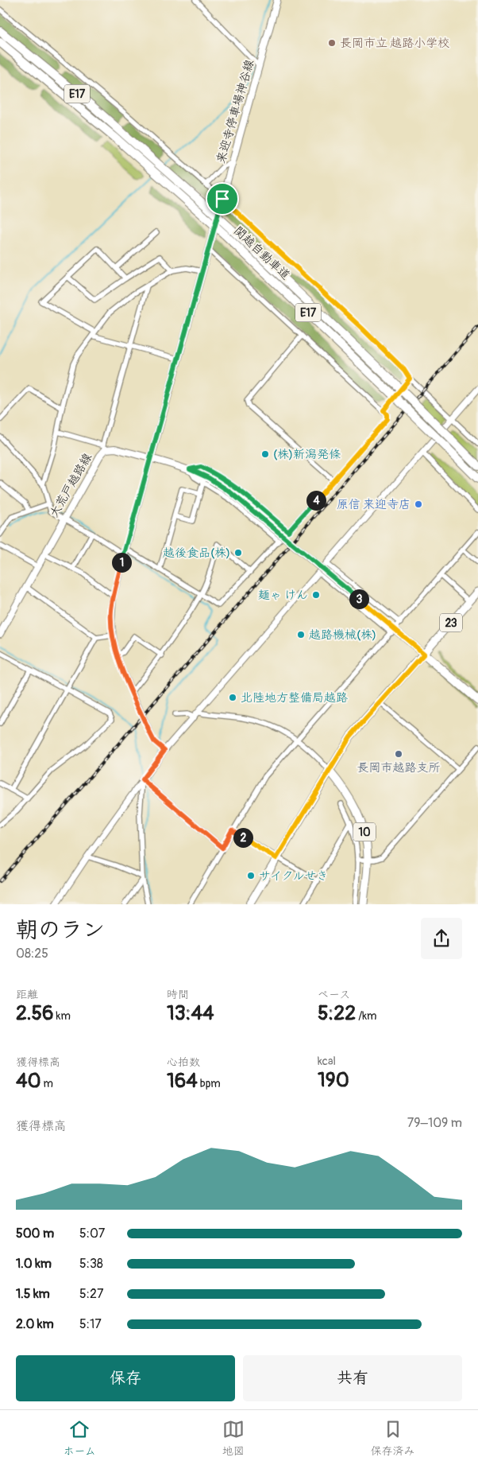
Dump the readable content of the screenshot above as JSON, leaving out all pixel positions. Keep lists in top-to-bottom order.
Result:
{
  "streets": {
    "highway": ["E17", "関越自動車道"],
    "main road": [
      "来迎寺停車場神谷線",
      "大荒戸越路線",
      "23",
      "10"
    ]
  },
  "crossings": [
    ["来迎寺停車場神谷線", "大荒戸越路線"],
    ["23", "10"]
  ],
  "places": [
    "長岡市立 越路小学校",
    "(株)新潟発條",
    "原信 来迎寺店",
    "越後食品(株)",
    "麺ゃ けん",
    "越路機械(株)",
    "北陸地方整備局越路",
    "長岡市越路支所",
    "サイクルせき"
  ],
  "page": {
    "pins": [
      "4",
      "1",
      "3",
      "2"
    ],
    "heading": ["朝のラン", "08:25"],
    "stats": [
      ["距離", "2.56 km"],
      ["時間", "13:44"],
      ["ペース", "5:22 /km"],
      ["獲得標高", "40 m"],
      ["心拍数", "164 bpm"],
      ["kcal", "190"]
    ],
    "chart": ["獲得標高", "79–109 m"],
    "list": [
      {
        "name": "500 m",
        "note": "5:07"
      },
      {
        "name": "1.0 km",
        "note": "5:38"
      },
      {
        "name": "1.5 km",
        "note": "5:27"
      },
      {
        "name": "2.0 km",
        "note": "5:17"
      }
    ],
    "buttons": ["保存", "共有"],
    "tabs": ["ホーム", "地図", "保存済み"]
  }
}
